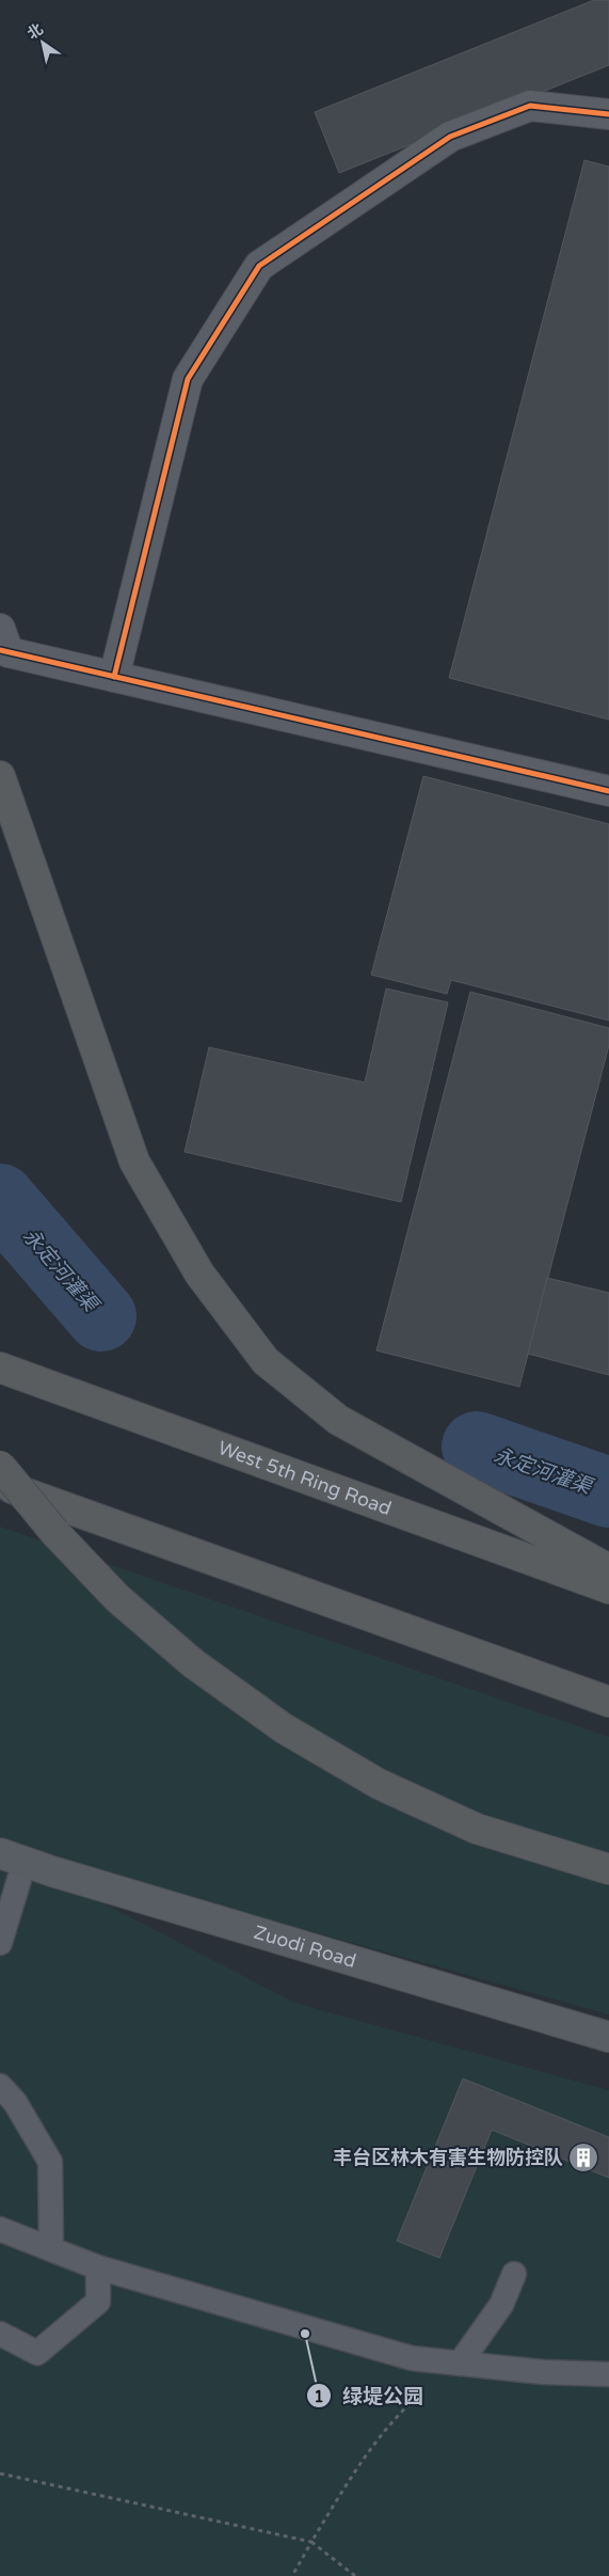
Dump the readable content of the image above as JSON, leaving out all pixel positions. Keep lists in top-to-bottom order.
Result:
{
  "streets": {
    "highway": ["West 5th Ring Road"],
    "main road": ["Zuodi Road"]
  },
  "water": ["永定河灌渠"],
  "places": {
    "building": ["丰台区林木有害生物防控队"],
    "other": ["绿堤公园"]
  },
  "north": "top left"
}
